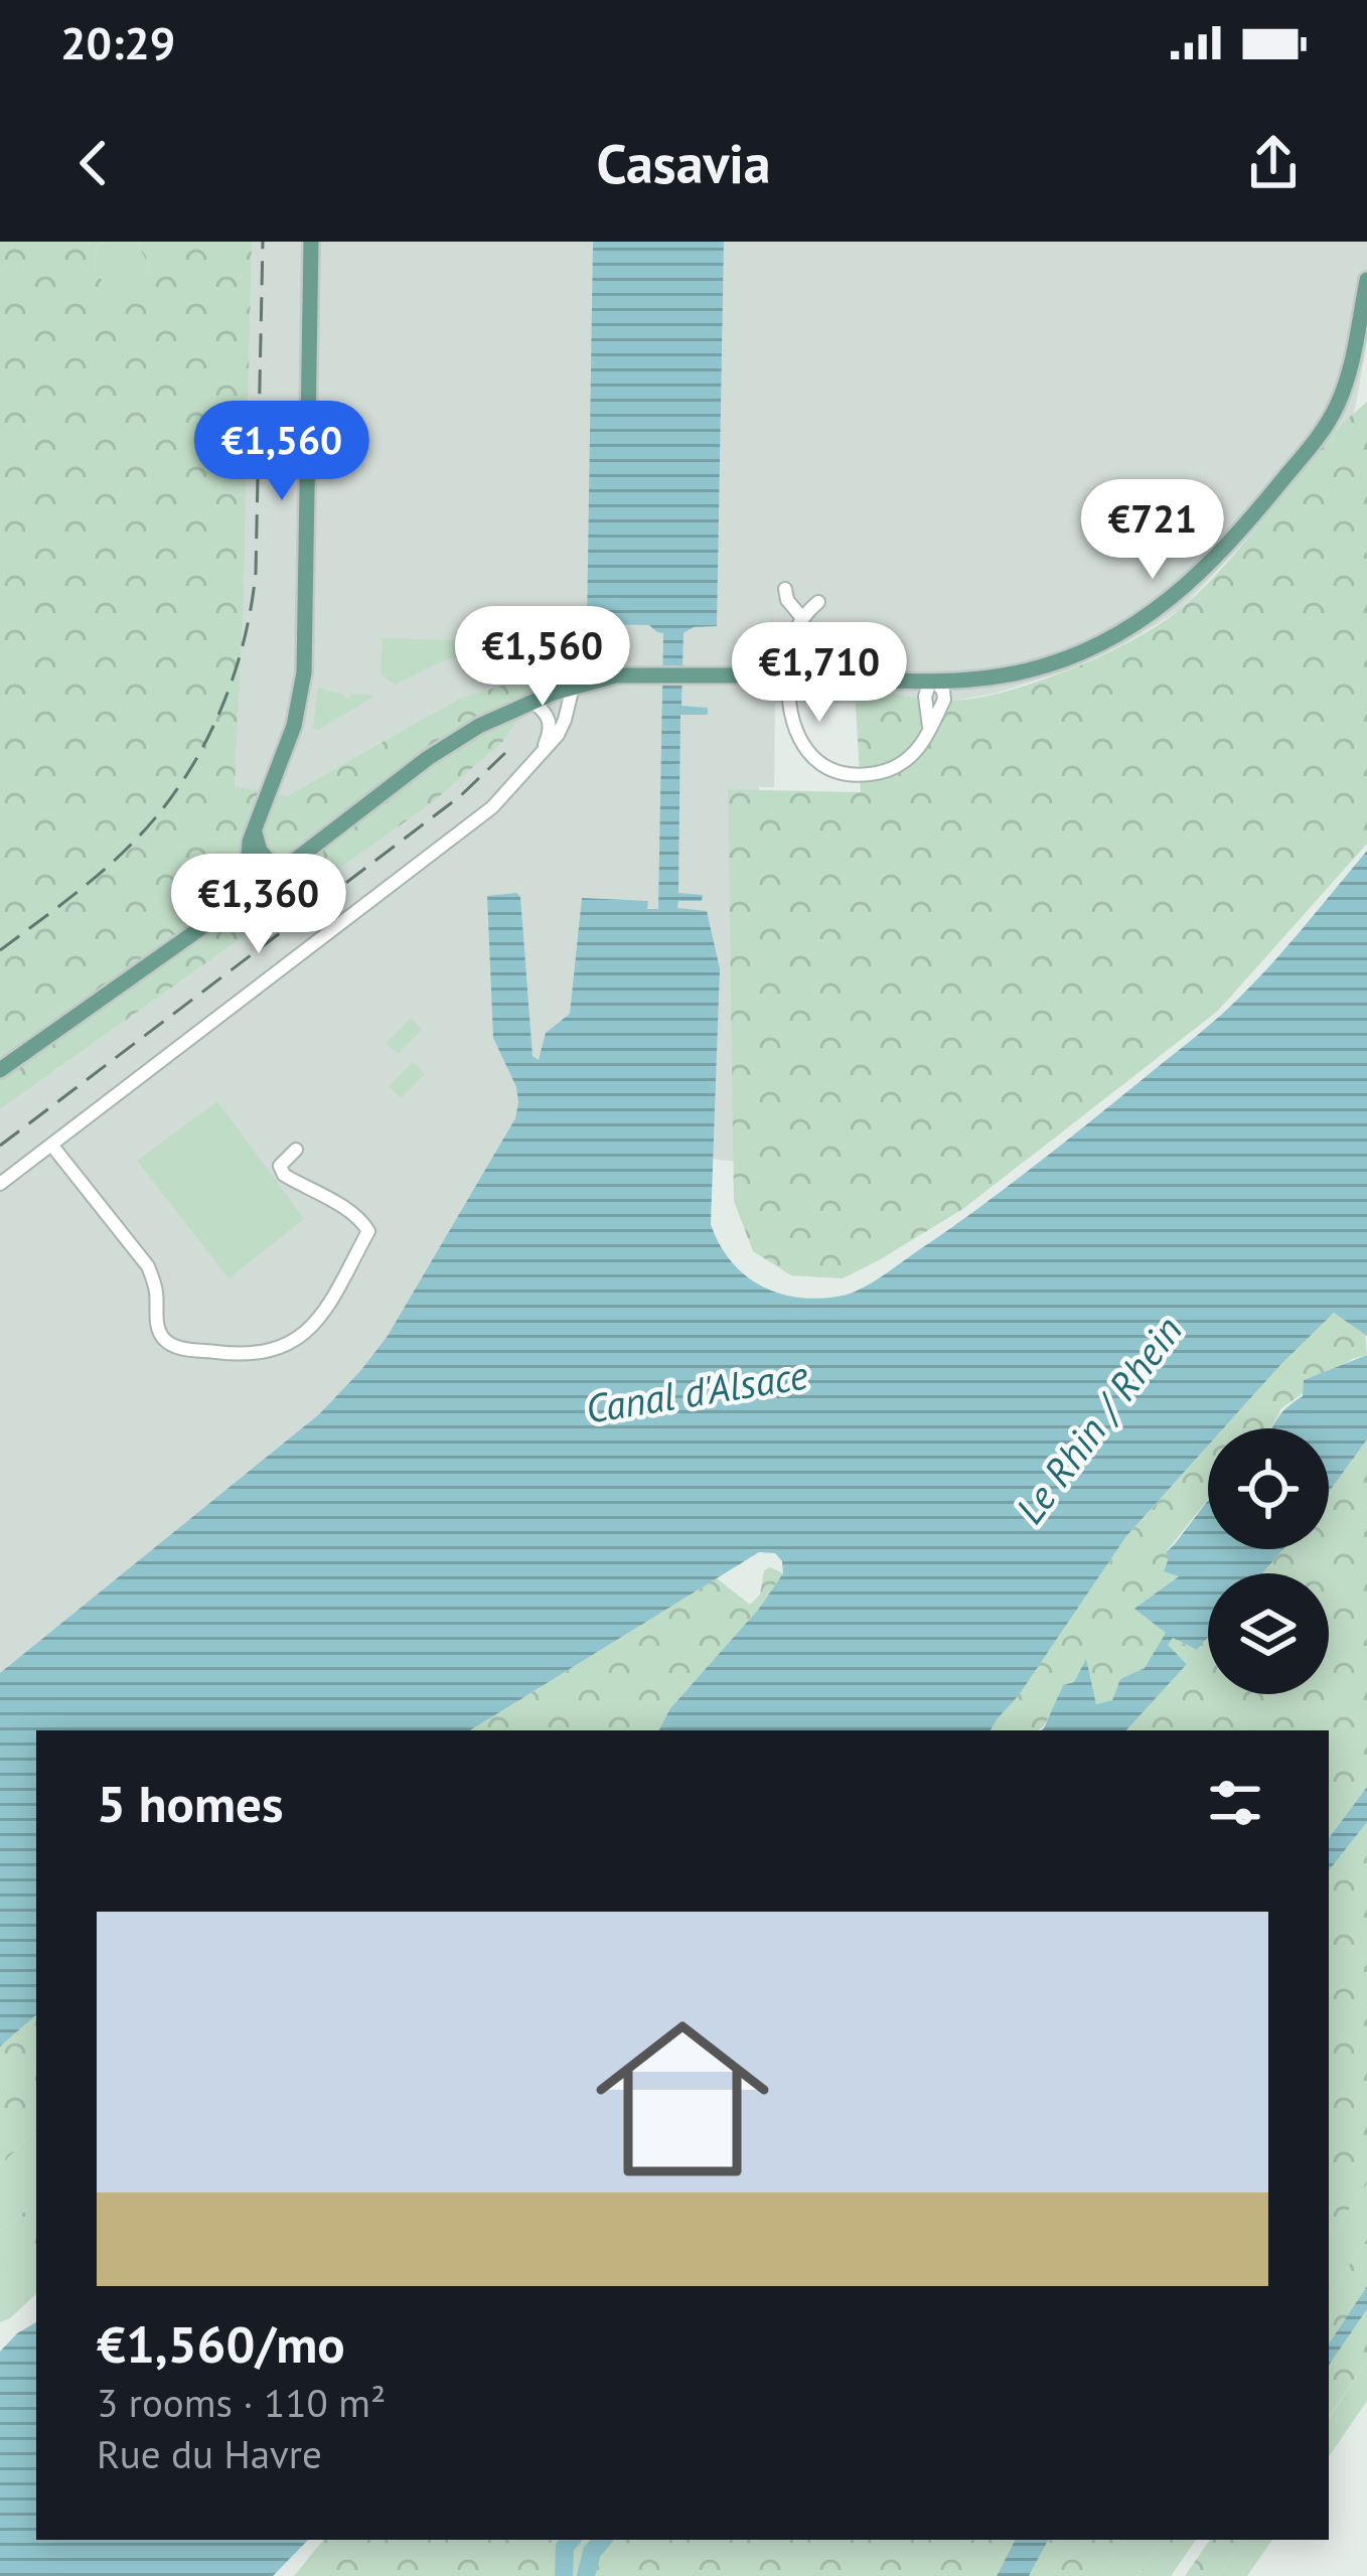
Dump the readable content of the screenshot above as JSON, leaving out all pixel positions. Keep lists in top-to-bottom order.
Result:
{
  "water": ["Canal d'Alsace", "Le Rhin / Rhein"],
  "page": {
    "status": "20:29",
    "header": "Casavia",
    "price": [
      "€1,560",
      "€721",
      "€1,560",
      "€1,710",
      "€1,360"
    ],
    "heading": "5 homes",
    "list": [
      {
        "name": "€1,560/mo",
        "note": "3 rooms · 110 m² · Rue du Havre"
      }
    ]
  }
}
